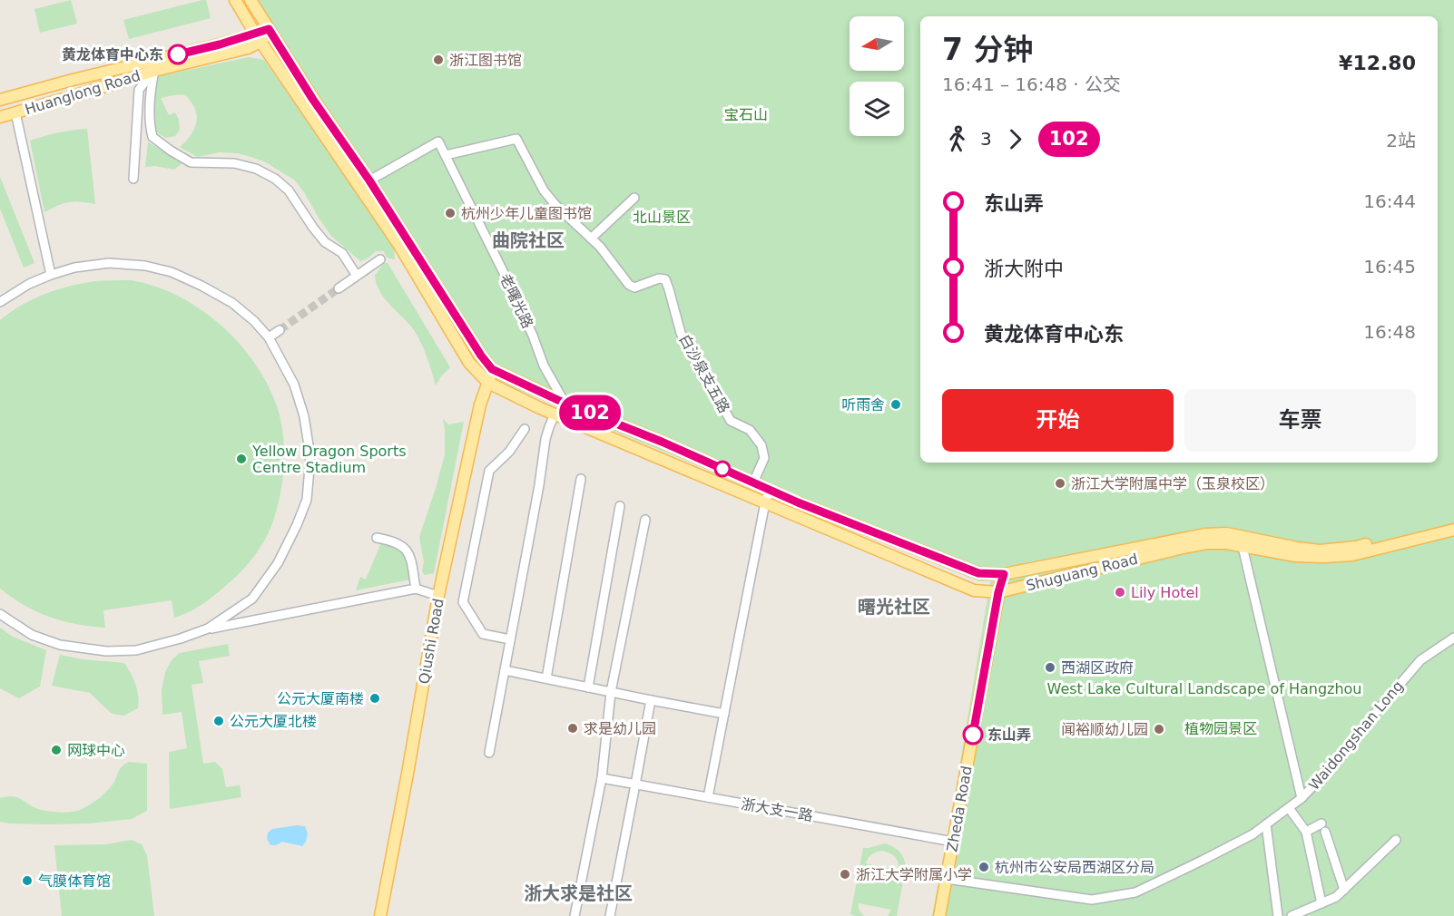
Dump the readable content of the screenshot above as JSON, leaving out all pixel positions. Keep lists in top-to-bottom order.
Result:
{
  "streets": {
    "main road": [
      "Huanglong Road",
      "Shuguang Road",
      "Qiushi Road",
      "Zheda Road"
    ],
    "street": [
      "老曙光路",
      "白沙泉支五路",
      "Waidongshan Long",
      "浙大支一路"
    ]
  },
  "crossings": [
    ["Huanglong Road", "Shuguang Road"],
    ["老曙光路", "Shuguang Road"],
    ["白沙泉支五路", "Shuguang Road"],
    ["Shuguang Road", "Qiushi Road"],
    ["Shuguang Road", "Zheda Road"],
    ["Waidongshan Long", "Zheda Road"],
    ["Zheda Road", "浙大支一路"]
  ],
  "districts": ["曲院社区", "曙光社区", "浙大求是社区"],
  "parks": [
    "宝石山",
    "北山景区",
    "West Lake Cultural Landscape of Hangzhou",
    "植物园景区"
  ],
  "places": [
    "黄龙体育中心东",
    "浙江图书馆",
    "杭州少年儿童图书馆",
    "听雨舍",
    "Yellow Dragon Sports Centre Stadium",
    "浙江大学附属中学（玉泉校区）",
    "Lily Hotel",
    "西湖区政府",
    "公元大厦南楼",
    "公元大厦北楼",
    "求是幼儿园",
    "闻裕顺幼儿园",
    "东山弄",
    "网球中心",
    "杭州市公安局西湖区分局",
    "浙江大学附属小学",
    "气膜体育馆"
  ],
  "lines": ["bus line 102"],
  "north": "left",
  "page": {
    "on_map": "102",
    "heading": ["7 分钟", "16:41 – 16:48 · 公交", "¥12.80"],
    "legs": ["3", "102", "2站"],
    "list": [
      {
        "name": "东山弄",
        "value": "16:44"
      },
      {
        "name": "浙大附中",
        "value": "16:45"
      },
      {
        "name": "黄龙体育中心东",
        "value": "16:48"
      }
    ],
    "buttons": ["开始", "车票"]
  }
}
